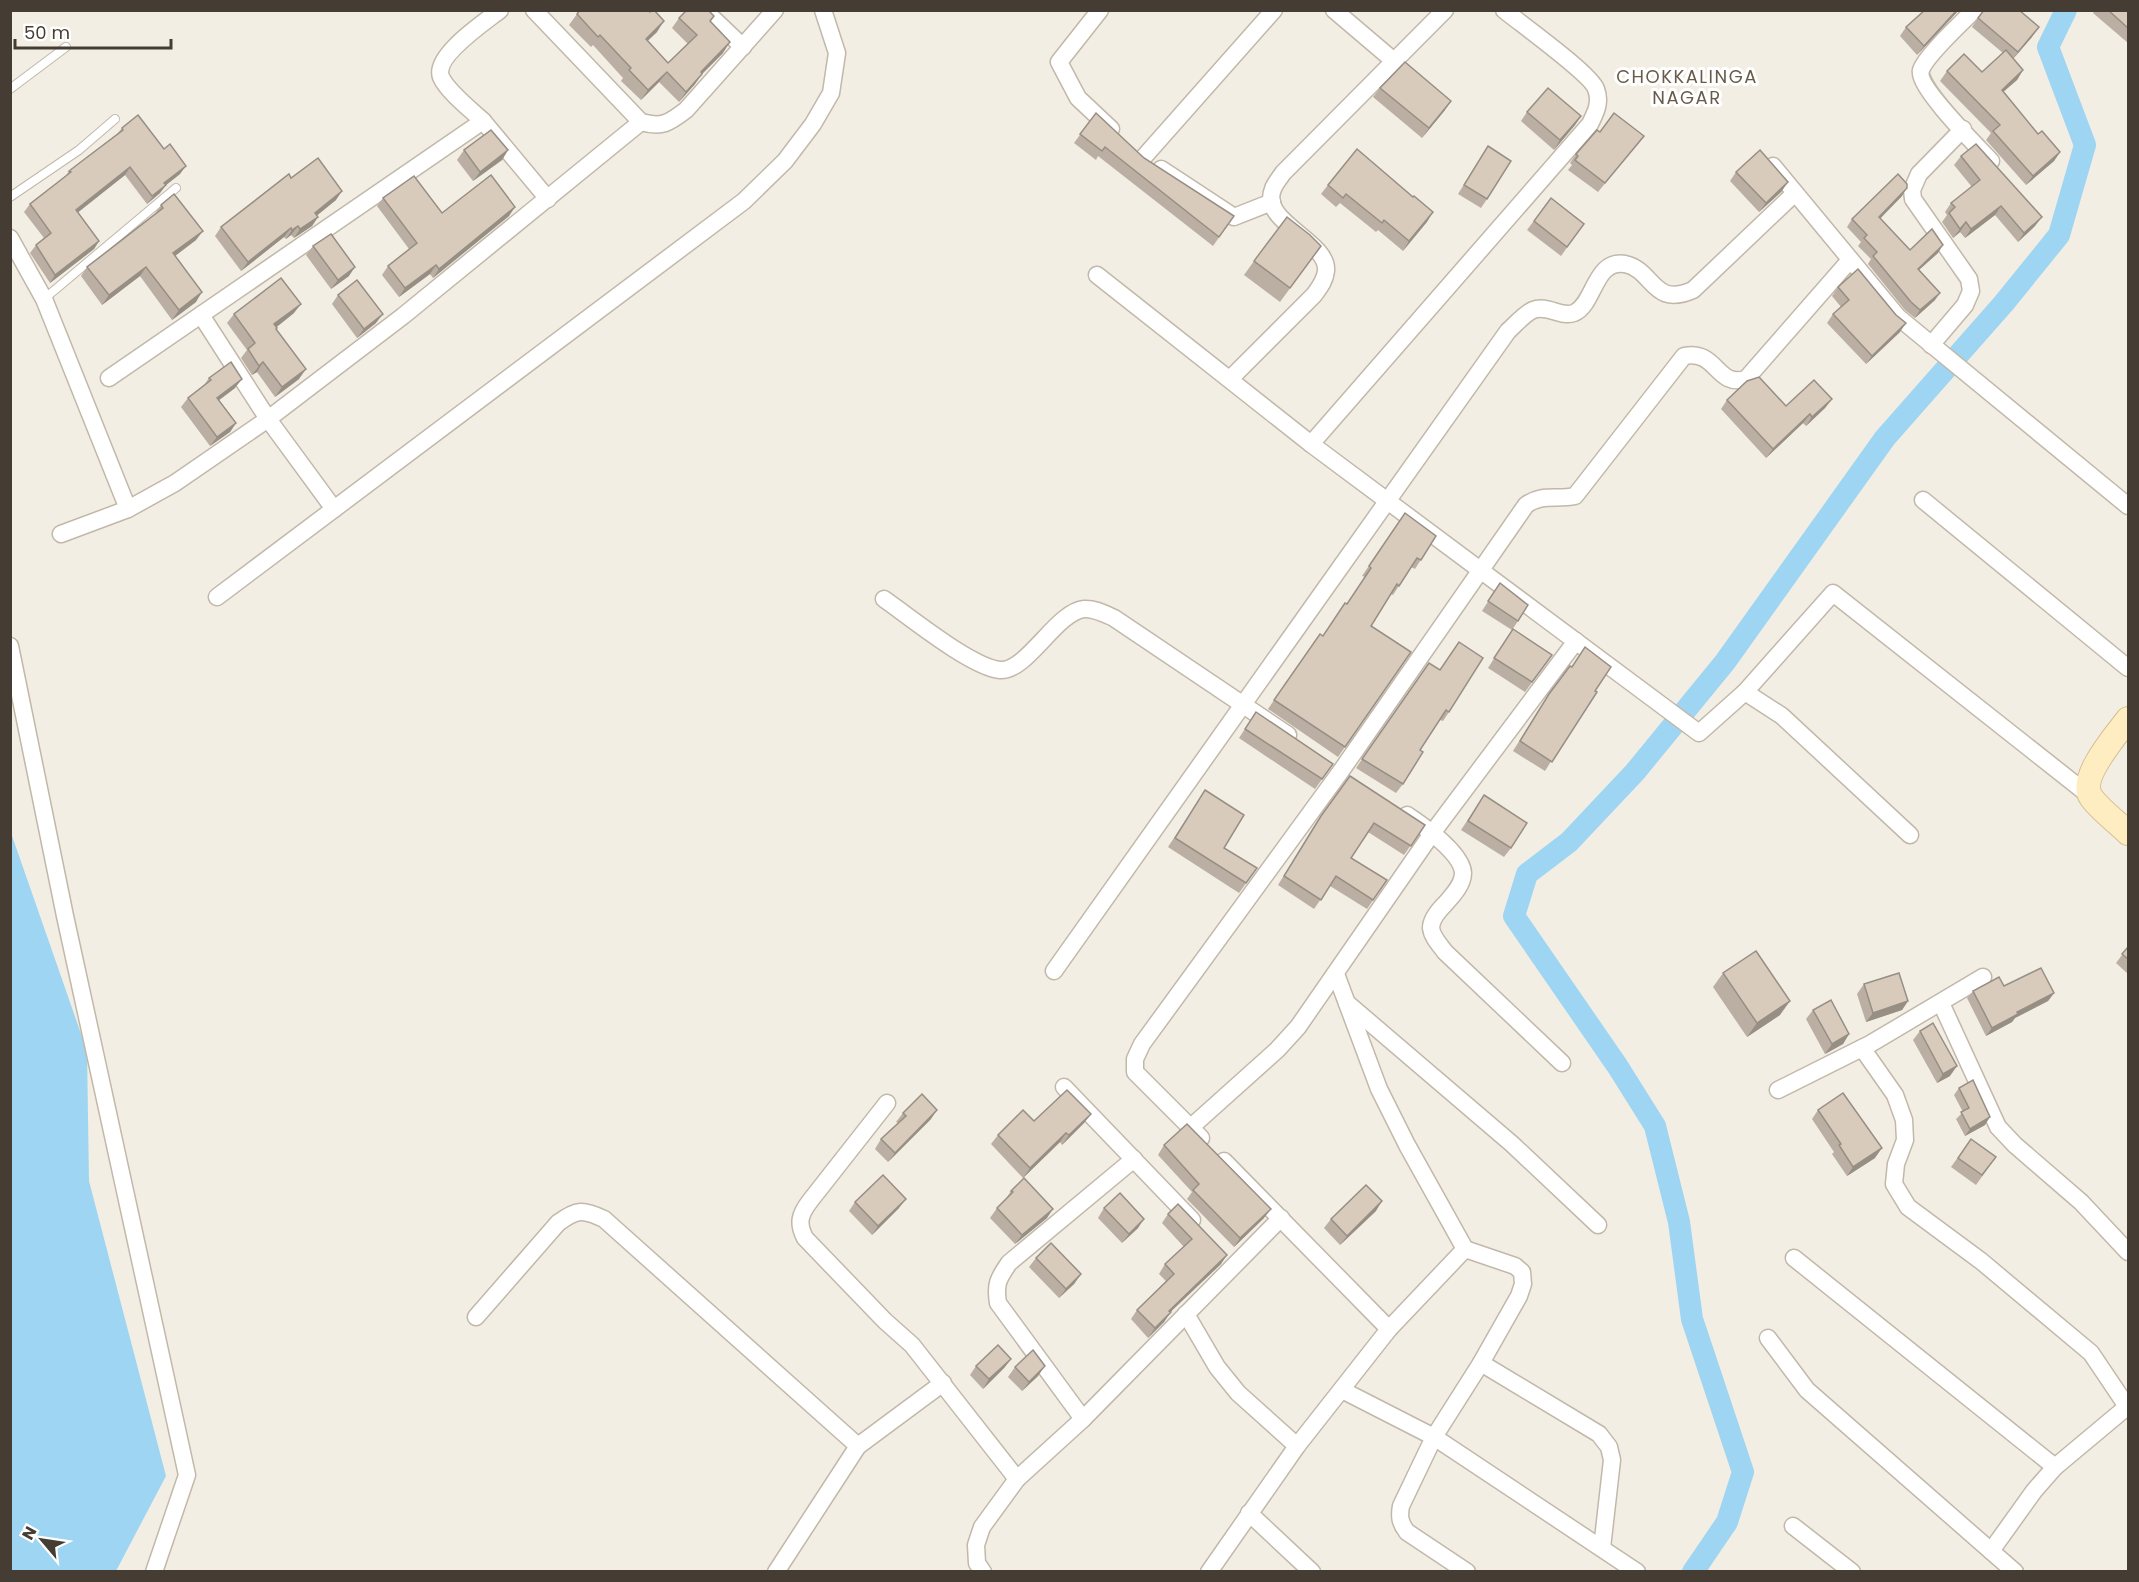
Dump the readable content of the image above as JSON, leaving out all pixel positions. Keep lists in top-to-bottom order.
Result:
{
  "districts": ["CHOKKALINGA NAGAR"],
  "scale_bar": "50 m",
  "north": "top left"
}
